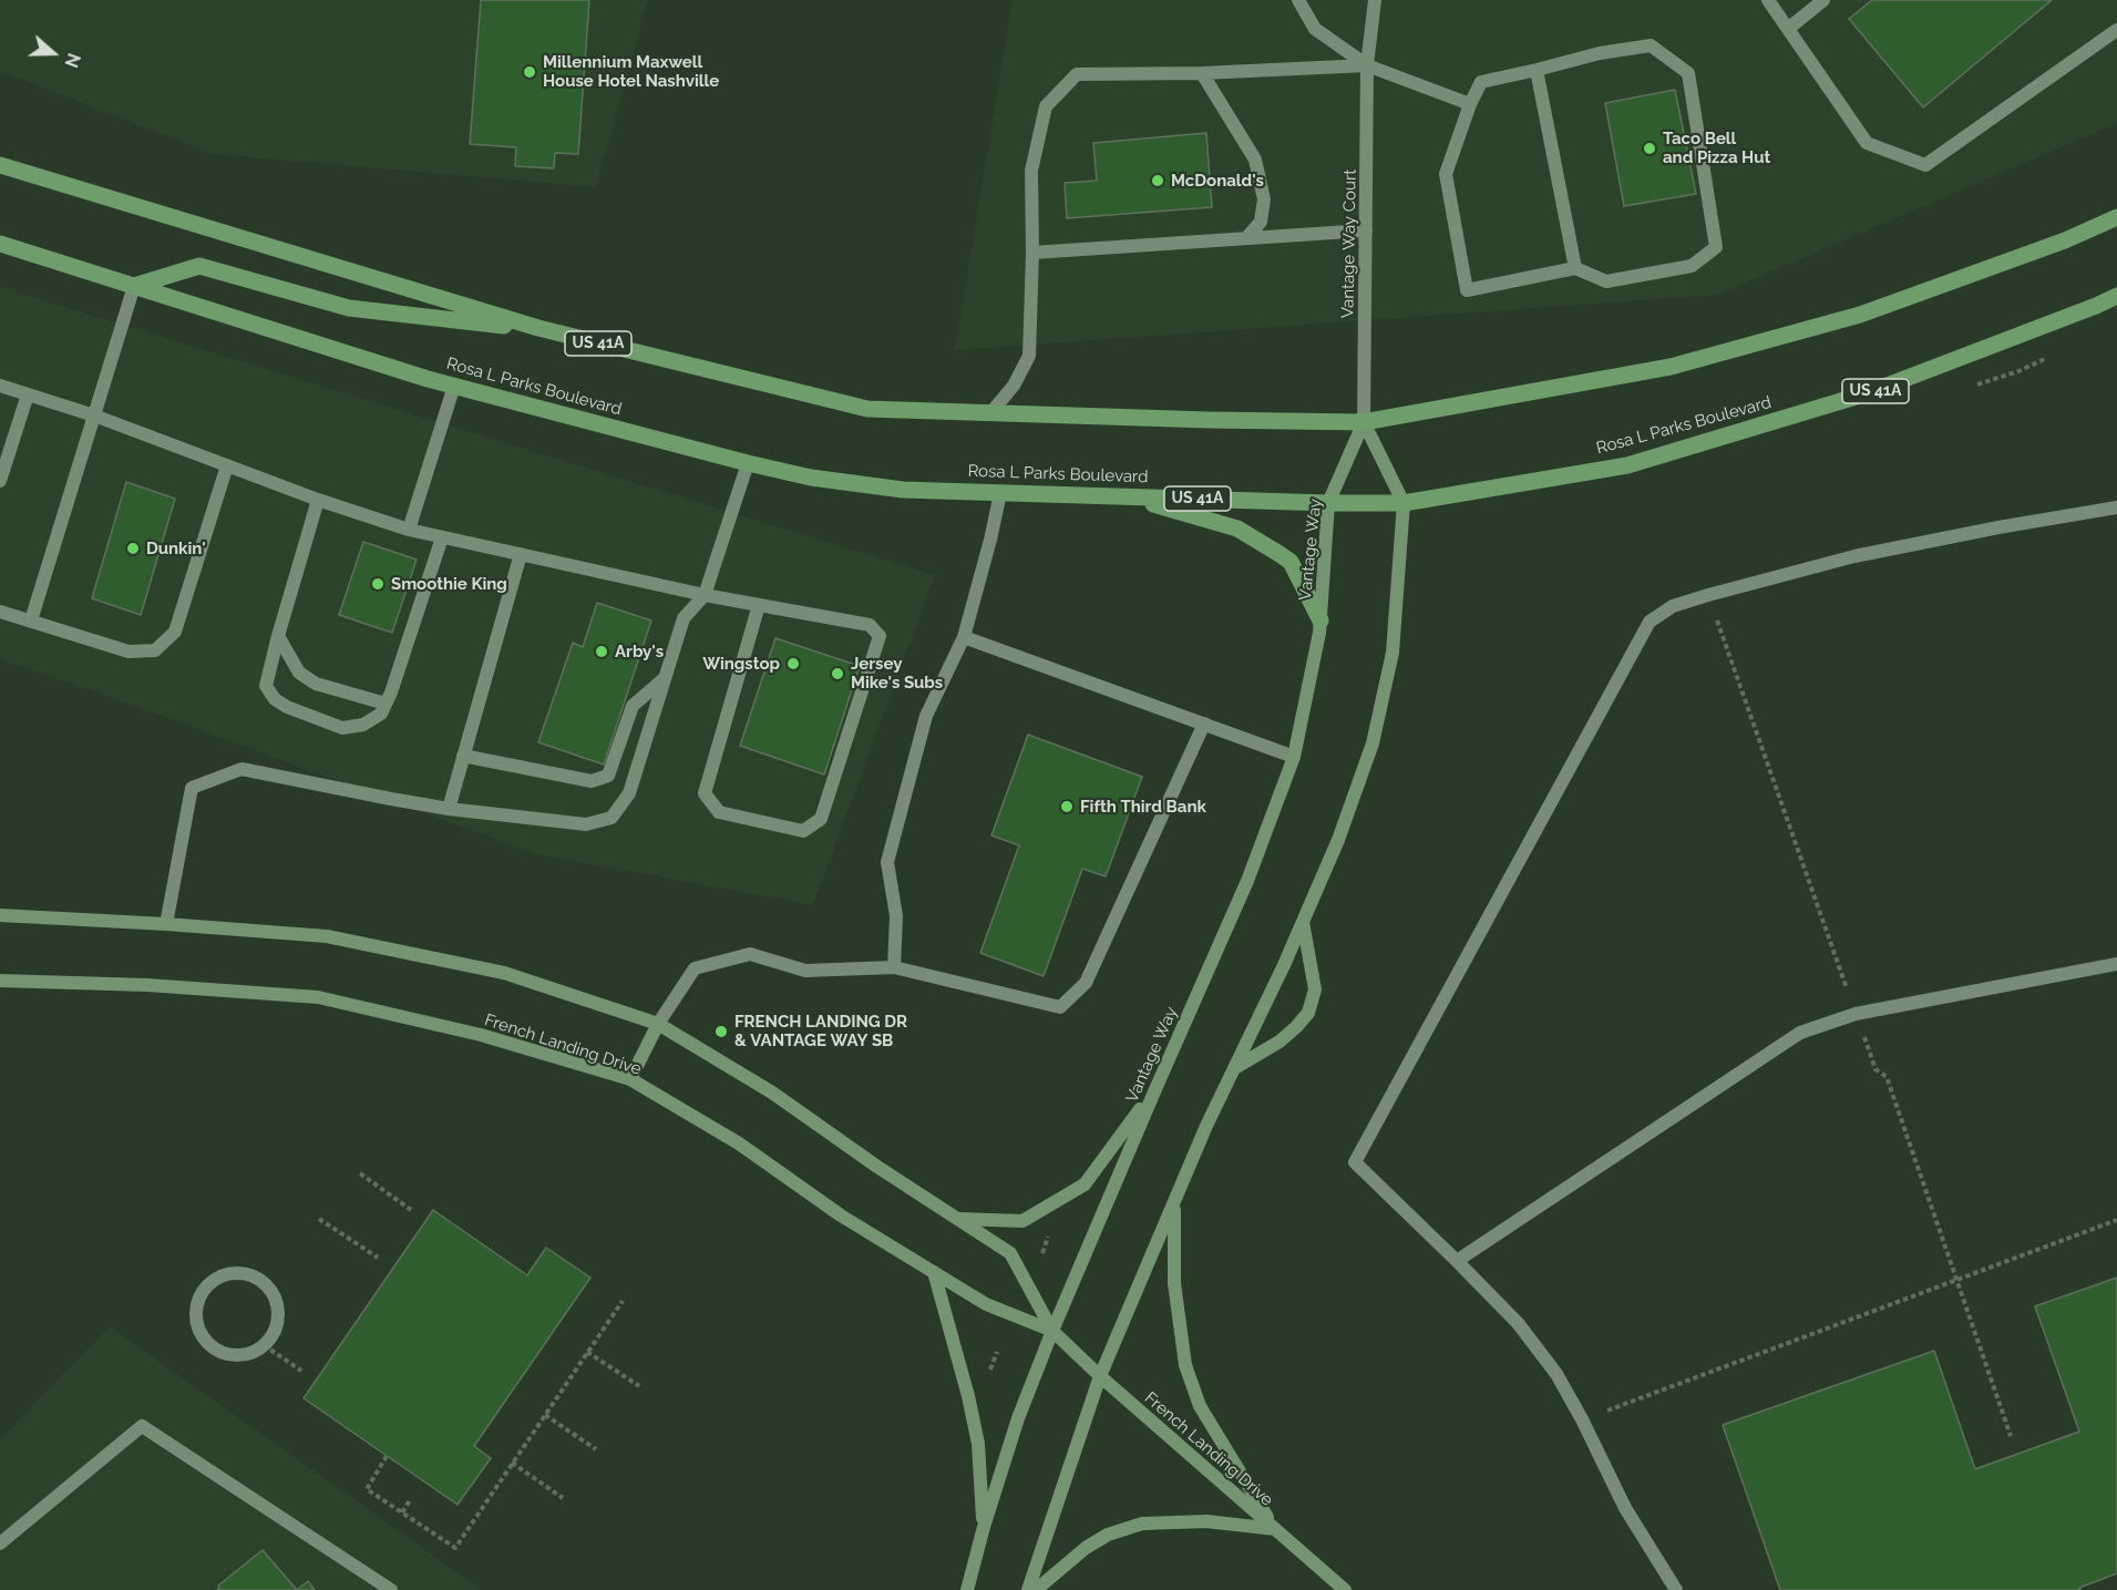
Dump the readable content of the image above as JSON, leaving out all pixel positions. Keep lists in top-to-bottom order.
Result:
{
  "streets": {
    "main road": ["US 41A", "Rosa L Parks Boulevard"],
    "street": ["Vantage Way Court", "Vantage Way", "French Landing Drive"]
  },
  "crossings": [
    ["Vantage Way Court", "US 41A"],
    ["Vantage Way Court", "Vantage Way"],
    ["US 41A", "Vantage Way"],
    ["Rosa L Parks Boulevard", "Vantage Way"],
    ["Vantage Way", "French Landing Drive"]
  ],
  "places": [
    "Millennium Maxwell House Hotel Nashville",
    "Taco Bell and Pizza Hut",
    "McDonald's",
    "Dunkin'",
    "Smoothie King",
    "Arby's",
    "Wingstop",
    "Jersey Mike's Subs",
    "Fifth Third Bank",
    "FRENCH LANDING DR & VANTAGE WAY SB"
  ],
  "north": "right"
}
